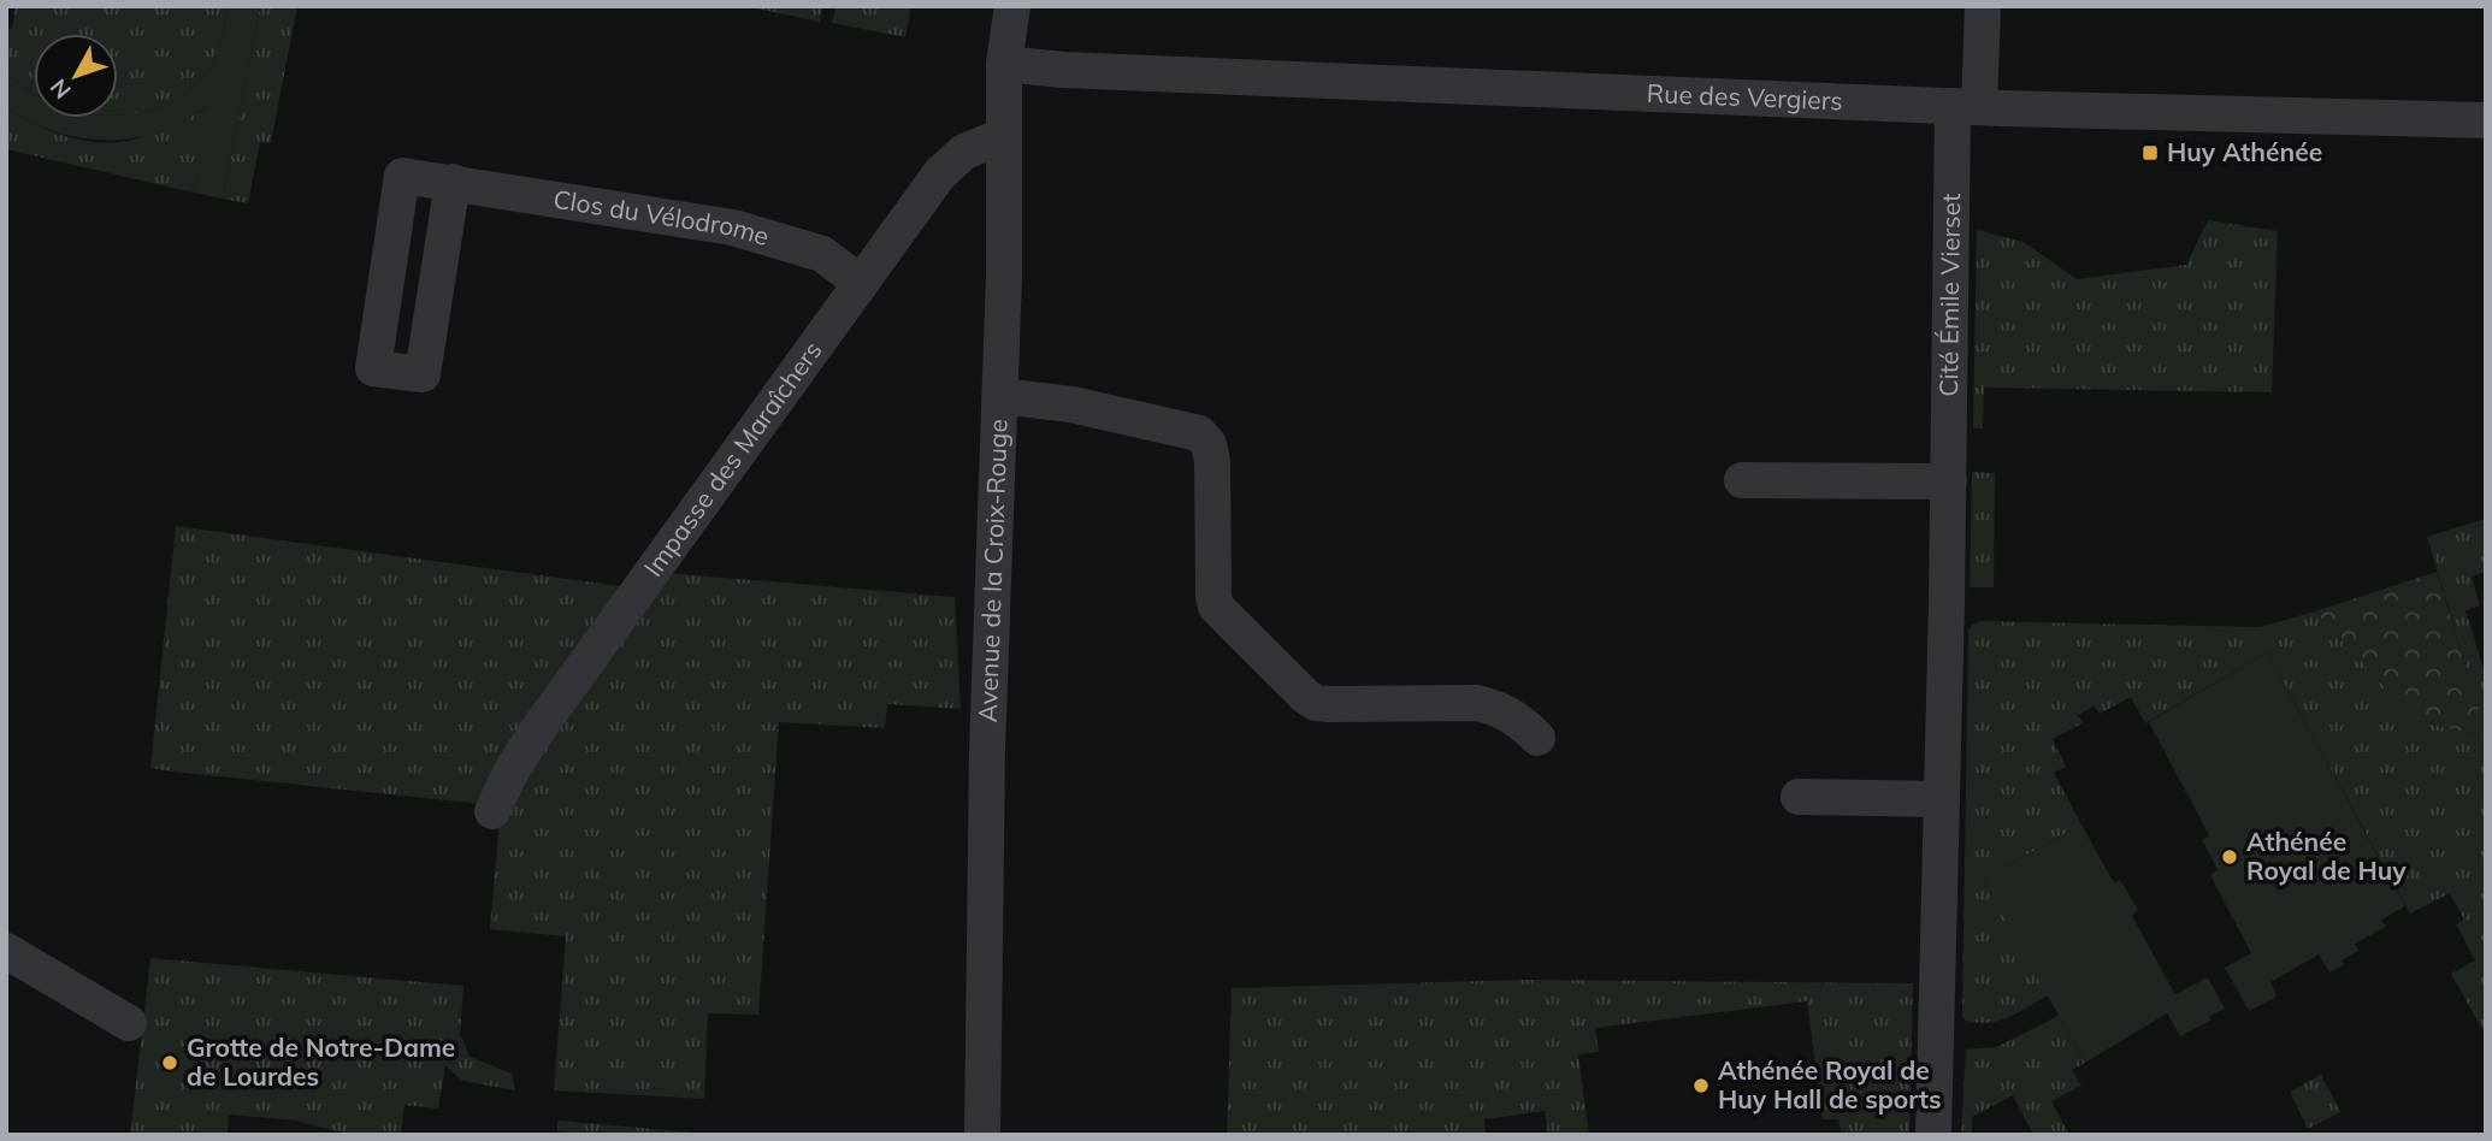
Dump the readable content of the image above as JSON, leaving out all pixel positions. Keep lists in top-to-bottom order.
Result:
{
  "streets": {
    "street": [
      "Rue des Vergiers",
      "Clos du Vélodrome",
      "Cité Émile Vierset",
      "Impasse des Maraîchers",
      "Avenue de la Croix-Rouge"
    ]
  },
  "crossings": [
    ["Rue des Vergiers", "Cité Émile Vierset"],
    ["Rue des Vergiers", "Avenue de la Croix-Rouge"],
    ["Clos du Vélodrome", "Impasse des Maraîchers"],
    ["Impasse des Maraîchers", "Avenue de la Croix-Rouge"]
  ],
  "places": {
    "transit": ["Huy Athénée"],
    "other": ["Athénée Royal de Huy", "Grotte de Notre-Dame de Lourdes", "Athénée Royal de Huy Hall de sports"]
  },
  "north": "bottom left"
}
